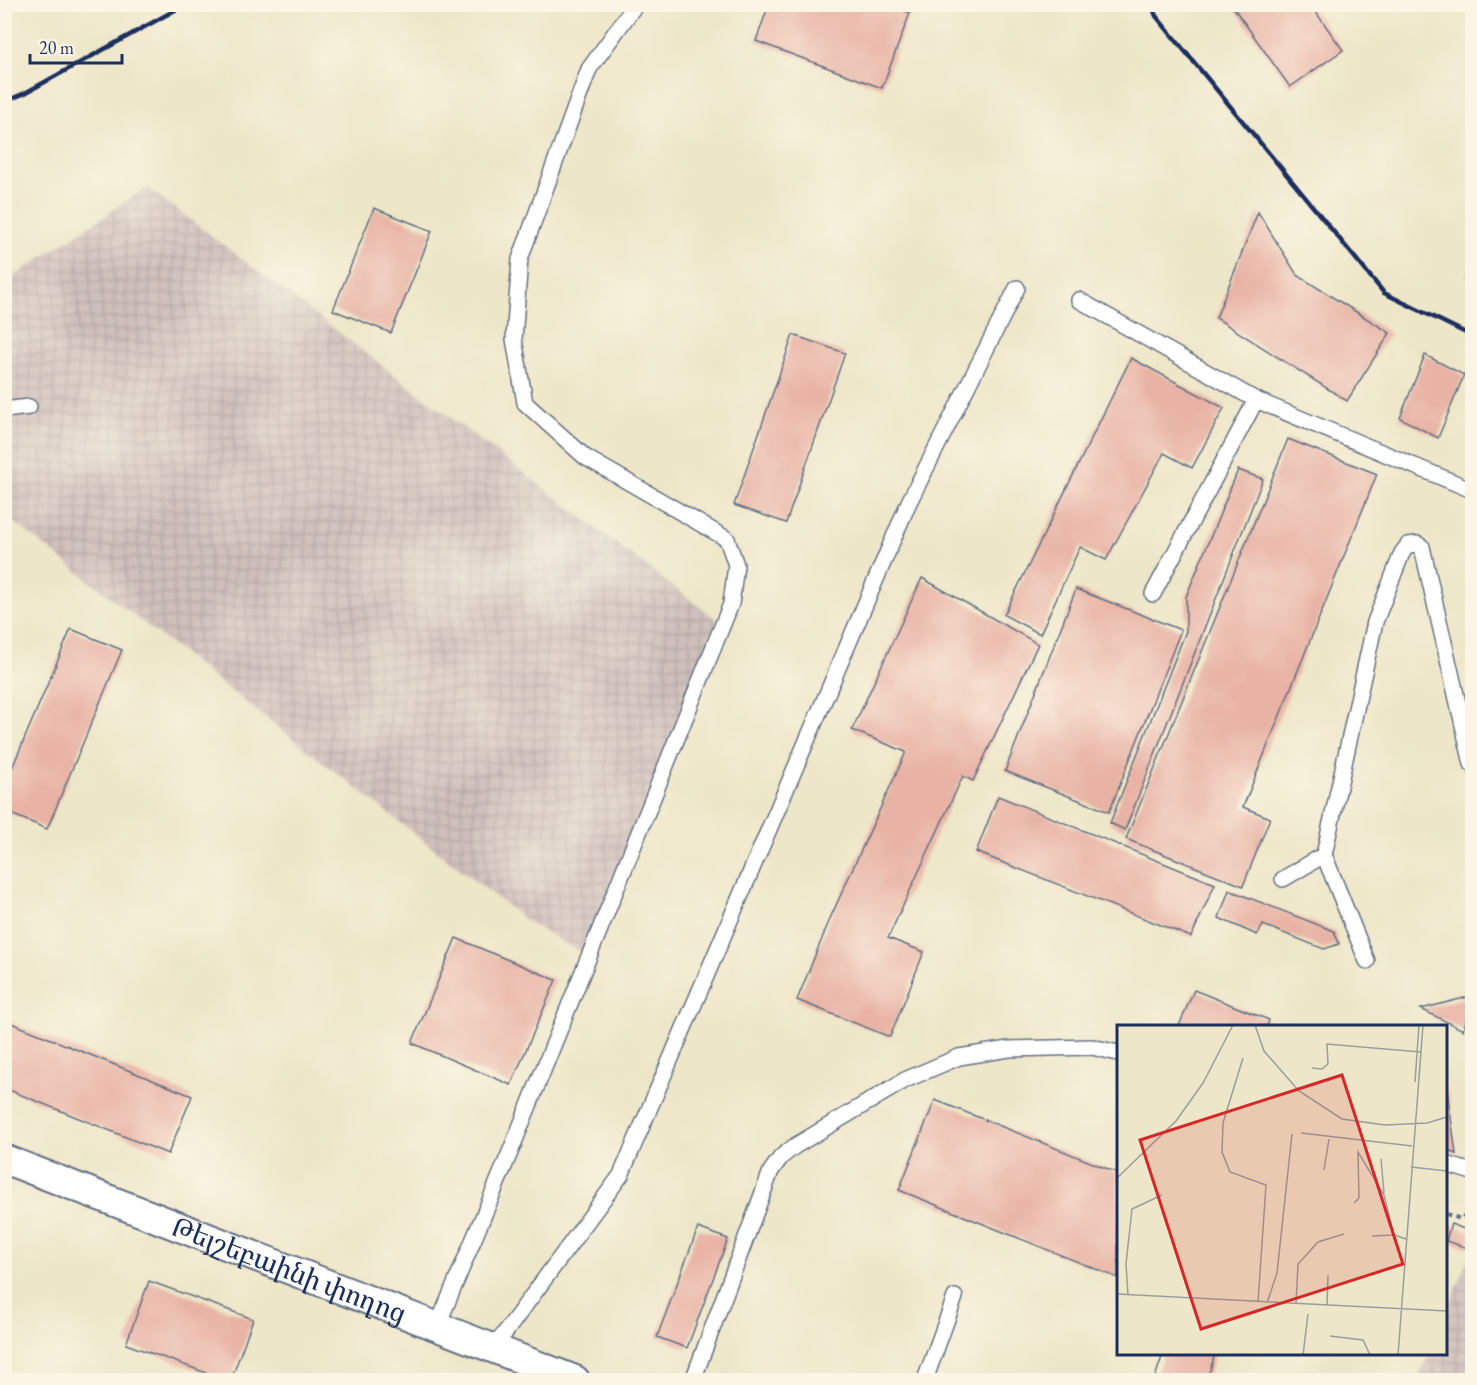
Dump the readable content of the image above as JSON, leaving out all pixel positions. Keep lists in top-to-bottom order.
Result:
{
  "streets": {
    "street": ["Թեյշեբաինի փողոց"]
  },
  "scale_bar": "20 m"
}
